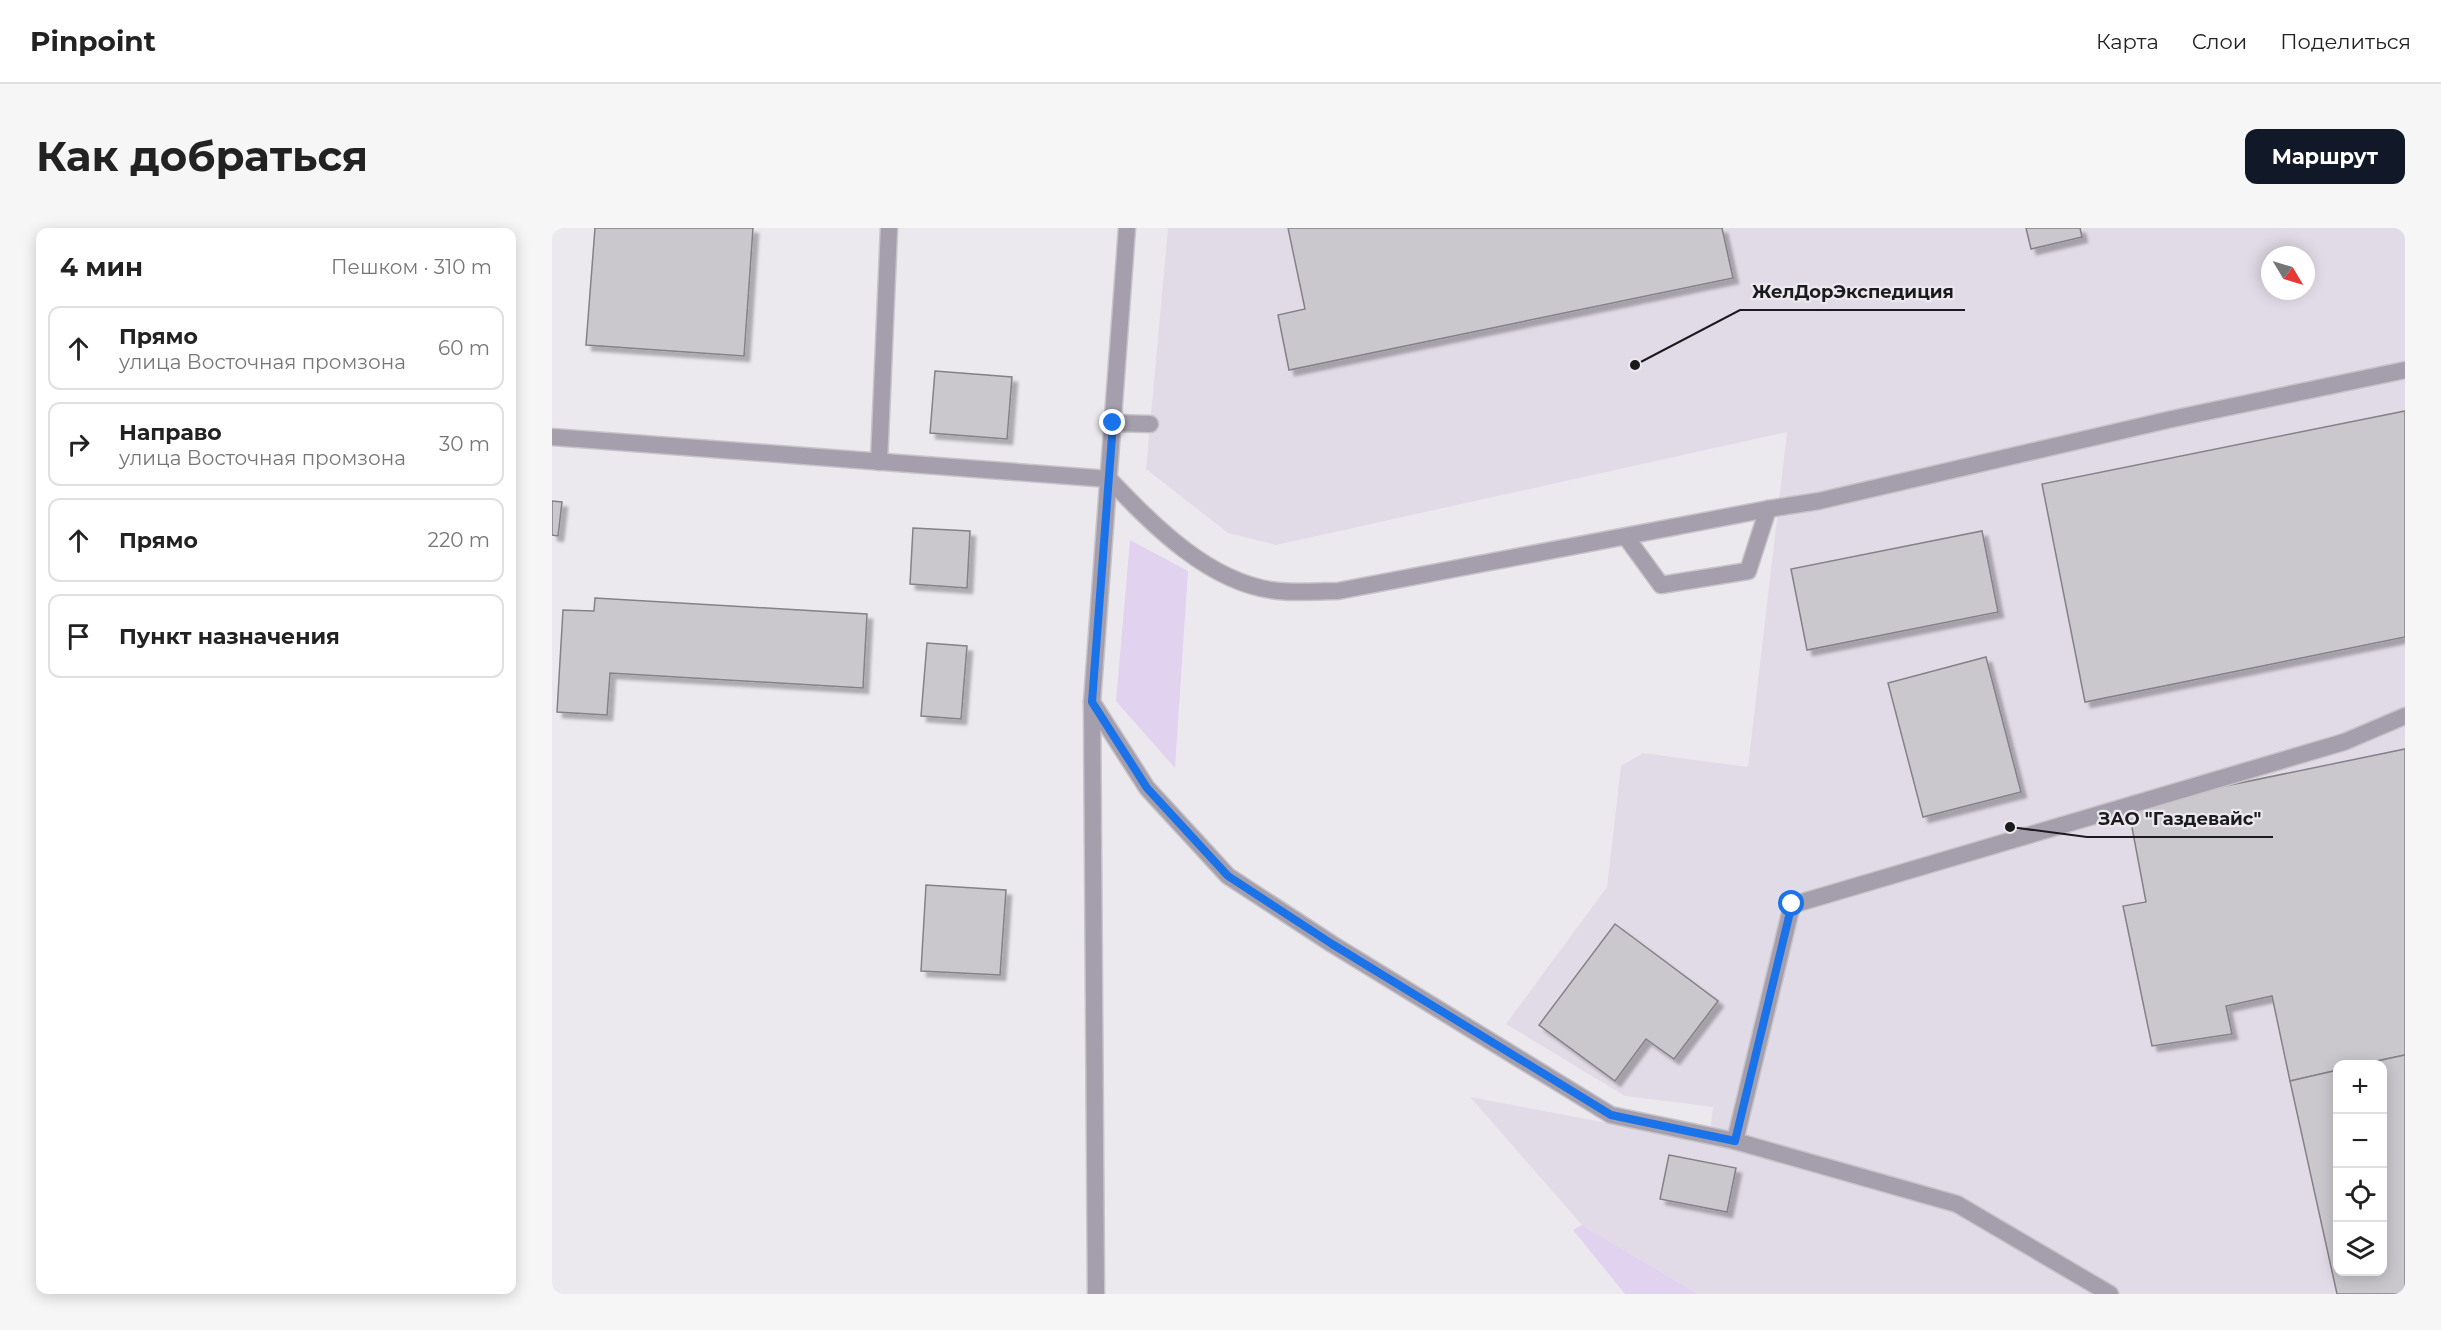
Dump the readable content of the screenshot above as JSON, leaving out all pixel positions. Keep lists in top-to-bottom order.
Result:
{
  "places": ["ЖелДорЭкспедиция", "ЗАО \"Газдевайс\""],
  "north": "bottom right",
  "page": {
    "header": "Pinpoint",
    "nav": ["Карта", "Слои", "Поделиться"],
    "buttons": "Маршрут",
    "title": "Как добраться",
    "heading": ["4 мин", "Пешком · 310 m"],
    "list": [
      ["Прямо", "улица Восточная промзона", "60 m"],
      ["Направо", "улица Восточная промзона", "30 m"],
      ["Прямо", "220 m"],
      "Пункт назначения"
    ],
    "map_buttons": ["+", "−"]
  }
}
